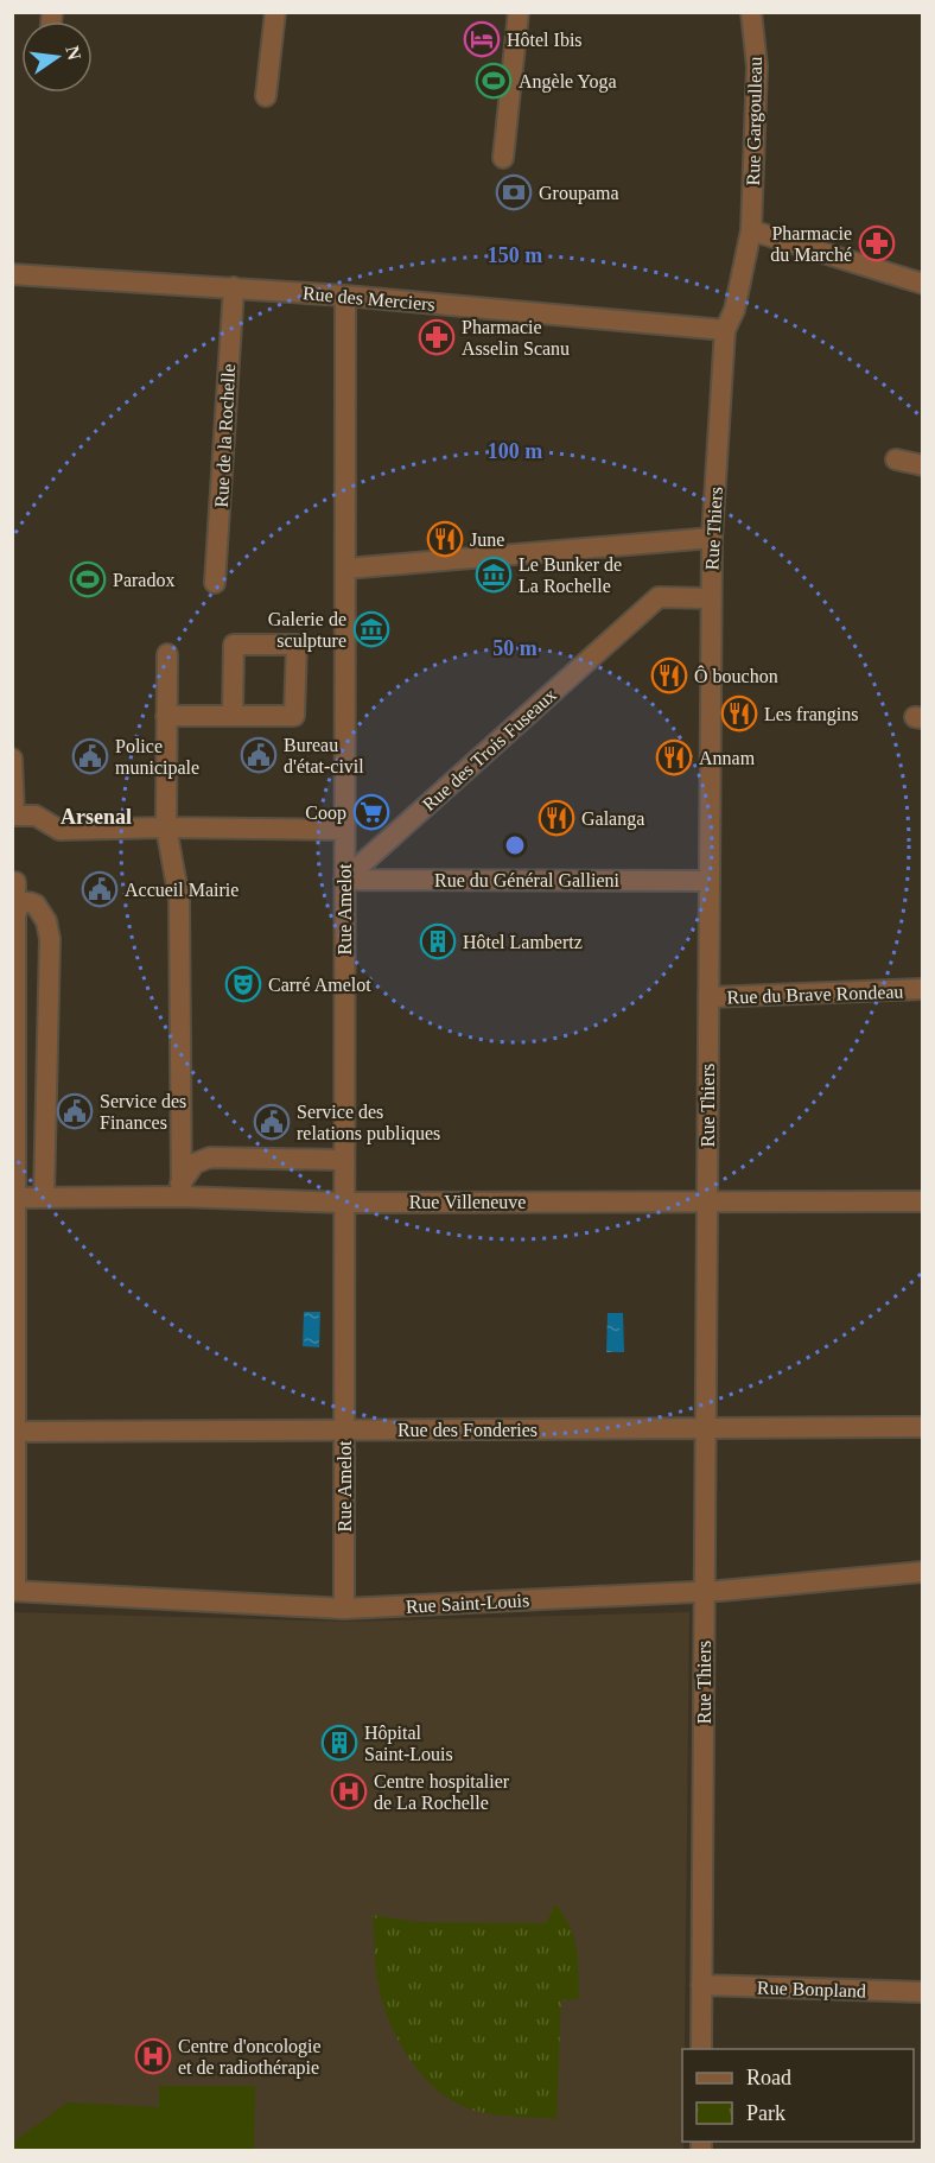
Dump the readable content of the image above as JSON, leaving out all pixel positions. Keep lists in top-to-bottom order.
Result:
{
  "streets": {
    "street": [
      "Rue Gargoulleau",
      "Rue des Merciers",
      "Rue de la Rochelle",
      "Rue Thiers",
      "Rue des Trois Fuseaux",
      "Rue du Général Gallieni",
      "Rue Amelot",
      "Rue du Brave Rondeau",
      "Rue Villeneuve",
      "Rue des Fonderies",
      "Rue Saint-Louis",
      "Rue Bonpland"
    ]
  },
  "crossings": [
    ["Rue Gargoulleau", "Rue Thiers"],
    ["Rue des Merciers", "Rue de la Rochelle"],
    ["Rue des Merciers", "Rue Thiers"],
    ["Rue des Merciers", "Rue Amelot"],
    ["Rue Thiers", "Rue des Trois Fuseaux"],
    ["Rue Thiers", "Rue du Général Gallieni"],
    ["Rue Thiers", "Rue du Brave Rondeau"],
    ["Rue Thiers", "Rue Villeneuve"],
    ["Rue Thiers", "Rue des Fonderies"],
    ["Rue Thiers", "Rue Saint-Louis"],
    ["Rue Thiers", "Rue Bonpland"],
    ["Rue des Trois Fuseaux", "Rue du Général Gallieni"],
    ["Rue des Trois Fuseaux", "Rue Amelot"],
    ["Rue du Général Gallieni", "Rue Amelot"],
    ["Rue Amelot", "Rue Villeneuve"],
    ["Rue Amelot", "Rue des Fonderies"],
    ["Rue Amelot", "Rue Saint-Louis"]
  ],
  "districts": ["Arsenal"],
  "places": {
    "hotel": ["Hôtel Ibis"],
    "sports": ["Angèle Yoga", "Paradox"],
    "bank": ["Groupama"],
    "pharmacy": ["Pharmacie du Marché", "Pharmacie Asselin Scanu"],
    "restaurant": [
      "June",
      "Ô bouchon",
      "Les frangins",
      "Annam",
      "Galanga"
    ],
    "museum": ["Le Bunker de La Rochelle", "Galerie de sculpture"],
    "public building": [
      "Bureau d'état-civil",
      "Police municipale",
      "Accueil Mairie",
      "Service des Finances",
      "Service des relations publiques"
    ],
    "supermarket": ["Coop"],
    "building": ["Hôtel Lambertz", "Hôpital Saint-Louis"],
    "theatre": ["Carré Amelot"],
    "hospital": ["Centre hospitalier de La Rochelle", "Centre d'oncologie et de radiothérapie"]
  },
  "legend": ["Road", "Park"],
  "north": "right",
  "rings": ["150 m", "100 m", "50 m"]
}
